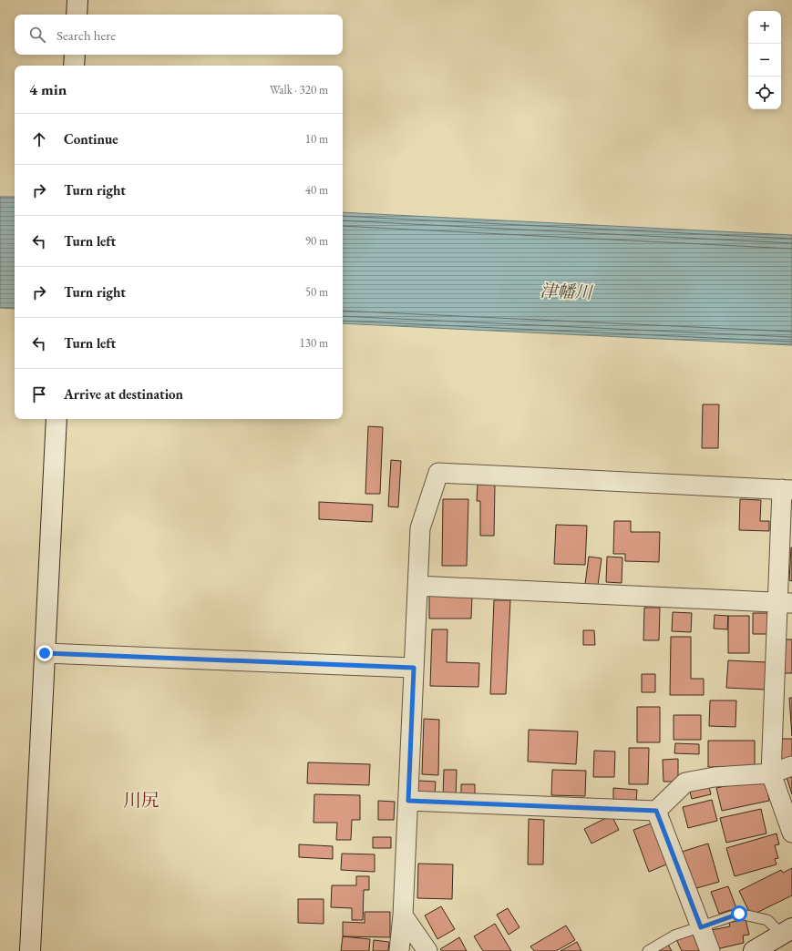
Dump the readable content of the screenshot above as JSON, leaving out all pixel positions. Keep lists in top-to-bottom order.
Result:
{
  "districts": ["川尻"],
  "water": ["津幡川"],
  "page": {
    "map_buttons": ["+", "−"],
    "search": "Search here",
    "heading": ["4 min", "Walk · 320 m"],
    "list": [
      ["Continue", "10 m"],
      ["Turn right", "40 m"],
      ["Turn left", "90 m"],
      ["Turn right", "50 m"],
      ["Turn left", "130 m"],
      "Arrive at destination"
    ]
  }
}
